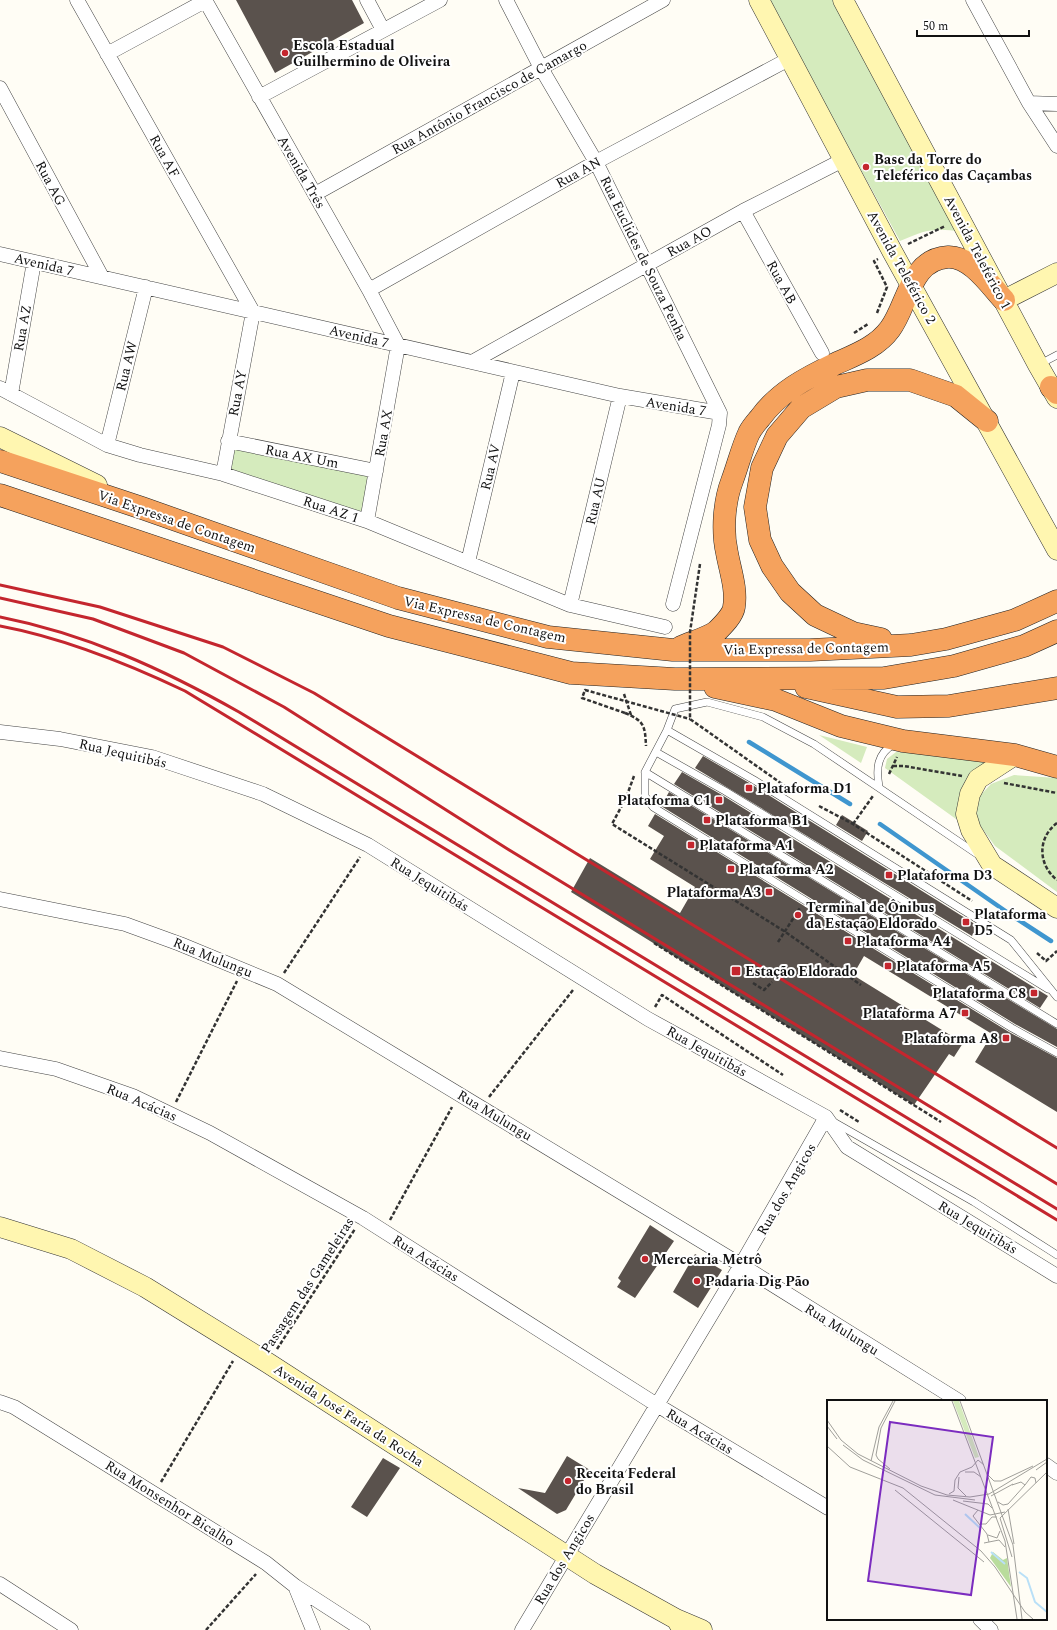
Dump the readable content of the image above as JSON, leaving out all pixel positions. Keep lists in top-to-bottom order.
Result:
{
  "streets": {
    "highway": ["Via Expressa de Contagem"],
    "main road": ["Avenida Teleférico 1", "Avenida Teleférico 2", "Avenida José Faria da Rocha"],
    "street": [
      "Rua Antônio Francisco de Camargo",
      "Rua AF",
      "Avenida Três",
      "Rua AN",
      "Rua AG",
      "Rua AO",
      "Rua Euclides de Souza Penha",
      "Avenida 7",
      "Rua AB",
      "Rua AZ",
      "Rua AW",
      "Rua AY",
      "Rua AX",
      "Rua AX Um",
      "Rua AV",
      "Rua AU",
      "Rua AZ 1",
      "Rua Jequitibás",
      "Rua Mulungu",
      "Rua Acácias",
      "Rua dos Angicos",
      "Rua Monsenhor Bicalho"
    ],
    "path": ["Passagem das Gameleiras"]
  },
  "crossings": [
    ["Rua Antônio Francisco de Camargo", "Avenida Três"],
    ["Rua Antônio Francisco de Camargo", "Rua Euclides de Souza Penha"],
    ["Rua AF", "Avenida 7"],
    ["Rua AF", "Rua AY"],
    ["Avenida Três", "Rua AN"],
    ["Avenida Três", "Avenida 7"],
    ["Avenida Três", "Rua AX"],
    ["Rua AN", "Rua Euclides de Souza Penha"],
    ["Rua AN", "Avenida Teleférico 2"],
    ["Rua AG", "Avenida 7"],
    ["Rua AO", "Rua Euclides de Souza Penha"],
    ["Rua AO", "Avenida 7"],
    ["Rua AO", "Avenida Teleférico 2"],
    ["Rua AO", "Rua AB"],
    ["Rua Euclides de Souza Penha", "Avenida 7"],
    ["Avenida 7", "Rua AZ"],
    ["Avenida 7", "Rua AW"],
    ["Avenida 7", "Rua AY"],
    ["Avenida 7", "Rua AX"],
    ["Avenida 7", "Rua AV"],
    ["Avenida 7", "Rua AU"],
    ["Rua AZ", "Rua AZ 1"],
    ["Rua AW", "Rua AZ 1"],
    ["Rua AY", "Rua AX Um"],
    ["Rua AY", "Rua AZ 1"],
    ["Rua AX", "Rua AX Um"],
    ["Rua AX", "Rua AZ 1"],
    ["Rua AV", "Rua AZ 1"],
    ["Rua AU", "Rua AZ 1"],
    ["Rua Jequitibás", "Rua dos Angicos"],
    ["Rua Mulungu", "Rua dos Angicos"],
    ["Rua Acácias", "Rua dos Angicos"],
    ["Rua Acácias", "Passagem das Gameleiras"],
    ["Rua dos Angicos", "Avenida José Faria da Rocha"],
    ["Passagem das Gameleiras", "Avenida José Faria da Rocha"]
  ],
  "places": {
    "other": [
      "Escola Estadual Guilhermino de Oliveira",
      "Base da Torre do Teleférico das Caçambas",
      "Terminal de Ônibus da Estação Eldorado",
      "Mercearia Metrô",
      "Padaria Dig Pão",
      "Receita Federal do Brasil"
    ],
    "transit": [
      "Plataforma D1",
      "Plataforma C1",
      "Plataforma B1",
      "Plataforma A1",
      "Plataforma A2",
      "Plataforma D3",
      "Plataforma A3",
      "Plataforma D5",
      "Plataforma A4",
      "Plataforma A5",
      "Estação Eldorado",
      "Plataforma C8",
      "Plataforma A7",
      "Plataforma A8"
    ]
  },
  "scale_bar": "50 m"
}
